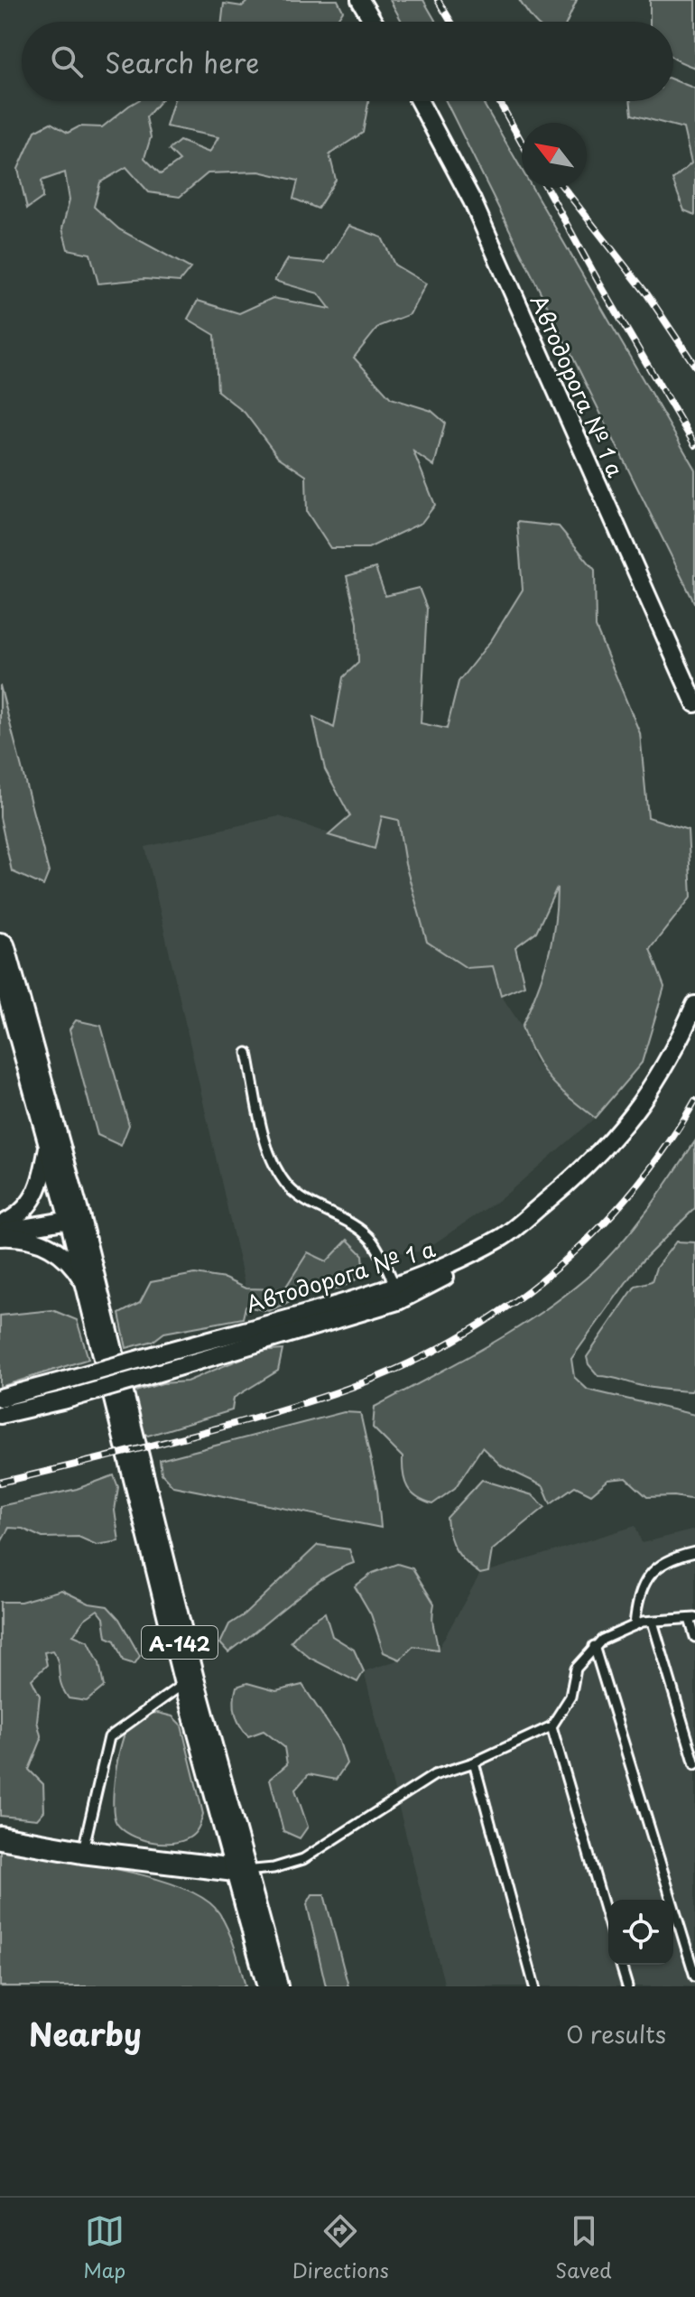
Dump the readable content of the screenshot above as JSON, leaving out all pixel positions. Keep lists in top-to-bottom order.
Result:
{
  "streets": {
    "highway": ["А-142"],
    "street": ["Автодорога № 1 а"]
  },
  "north": "top left",
  "page": {
    "search": "Search here",
    "heading": ["Nearby", "0 results"],
    "nav": ["Map", "Directions", "Saved"]
  }
}
